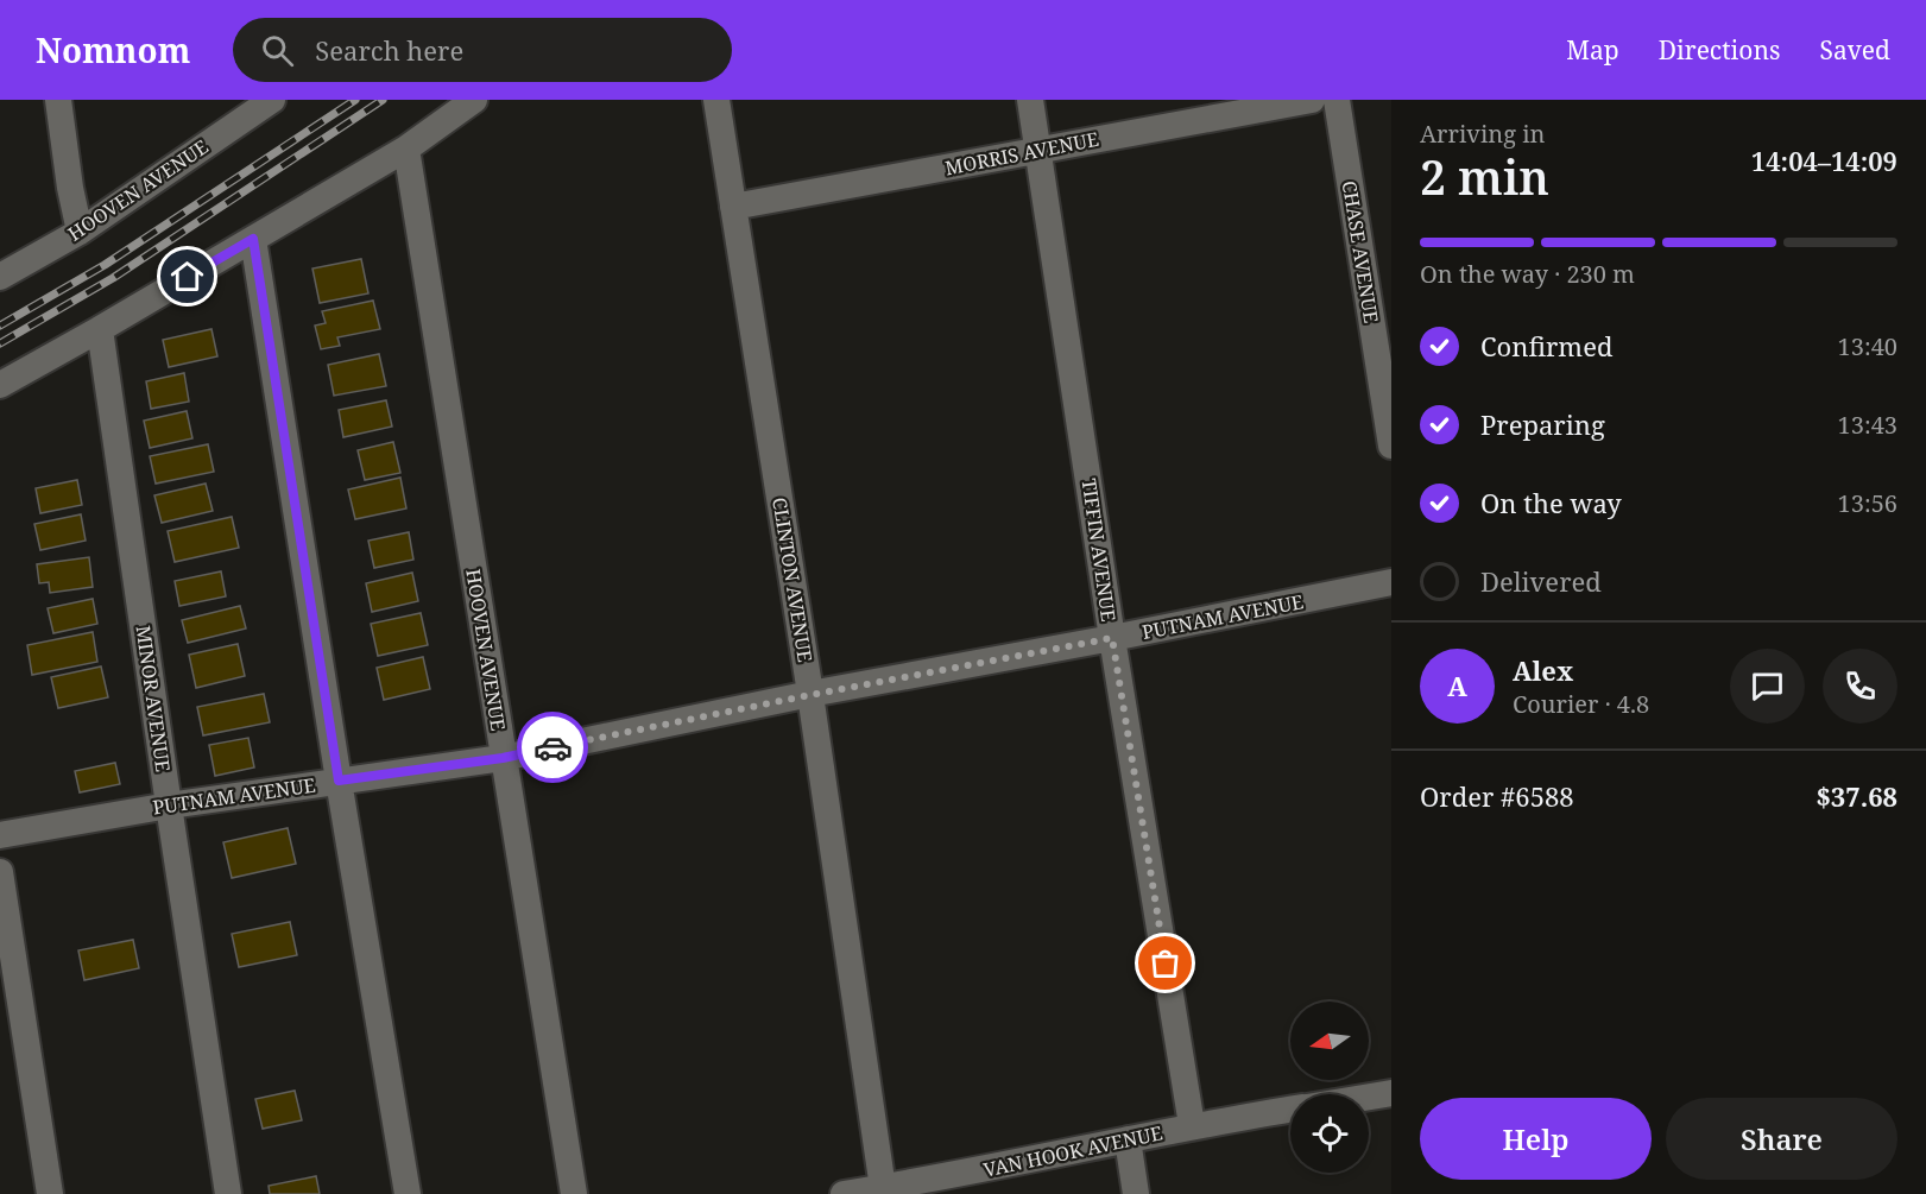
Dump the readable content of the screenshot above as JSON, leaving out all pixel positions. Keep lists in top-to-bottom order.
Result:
{
  "streets": {
    "street": [
      "MORRIS AVENUE",
      "HOOVEN AVENUE",
      "CHASE AVENUE",
      "TIFFIN AVENUE",
      "CLINTON AVENUE",
      "PUTNAM AVENUE",
      "MINOR AVENUE",
      "VAN HOOK AVENUE"
    ]
  },
  "crossings": [
    ["MORRIS AVENUE", "TIFFIN AVENUE"],
    ["MORRIS AVENUE", "CLINTON AVENUE"],
    ["HOOVEN AVENUE", "PUTNAM AVENUE"],
    ["TIFFIN AVENUE", "PUTNAM AVENUE"],
    ["TIFFIN AVENUE", "VAN HOOK AVENUE"],
    ["CLINTON AVENUE", "PUTNAM AVENUE"],
    ["CLINTON AVENUE", "VAN HOOK AVENUE"],
    ["PUTNAM AVENUE", "MINOR AVENUE"]
  ],
  "north": "left",
  "page": {
    "header": "Nomnom",
    "search": "Search here",
    "nav": ["Map", "Directions", "Saved"],
    "heading": ["2 min", "Arriving in", "14:04–14:09"],
    "panel": [
      "Alex",
      "Courier · 4.8",
      "Order #6588",
      "$37.68"
    ],
    "bar": "On the way · 230 m",
    "list": [
      ["Confirmed", "13:40"],
      ["Preparing", "13:43"],
      ["On the way", "13:56"],
      "Delivered"
    ],
    "round": "A",
    "buttons": ["Help", "Share"]
  }
}
